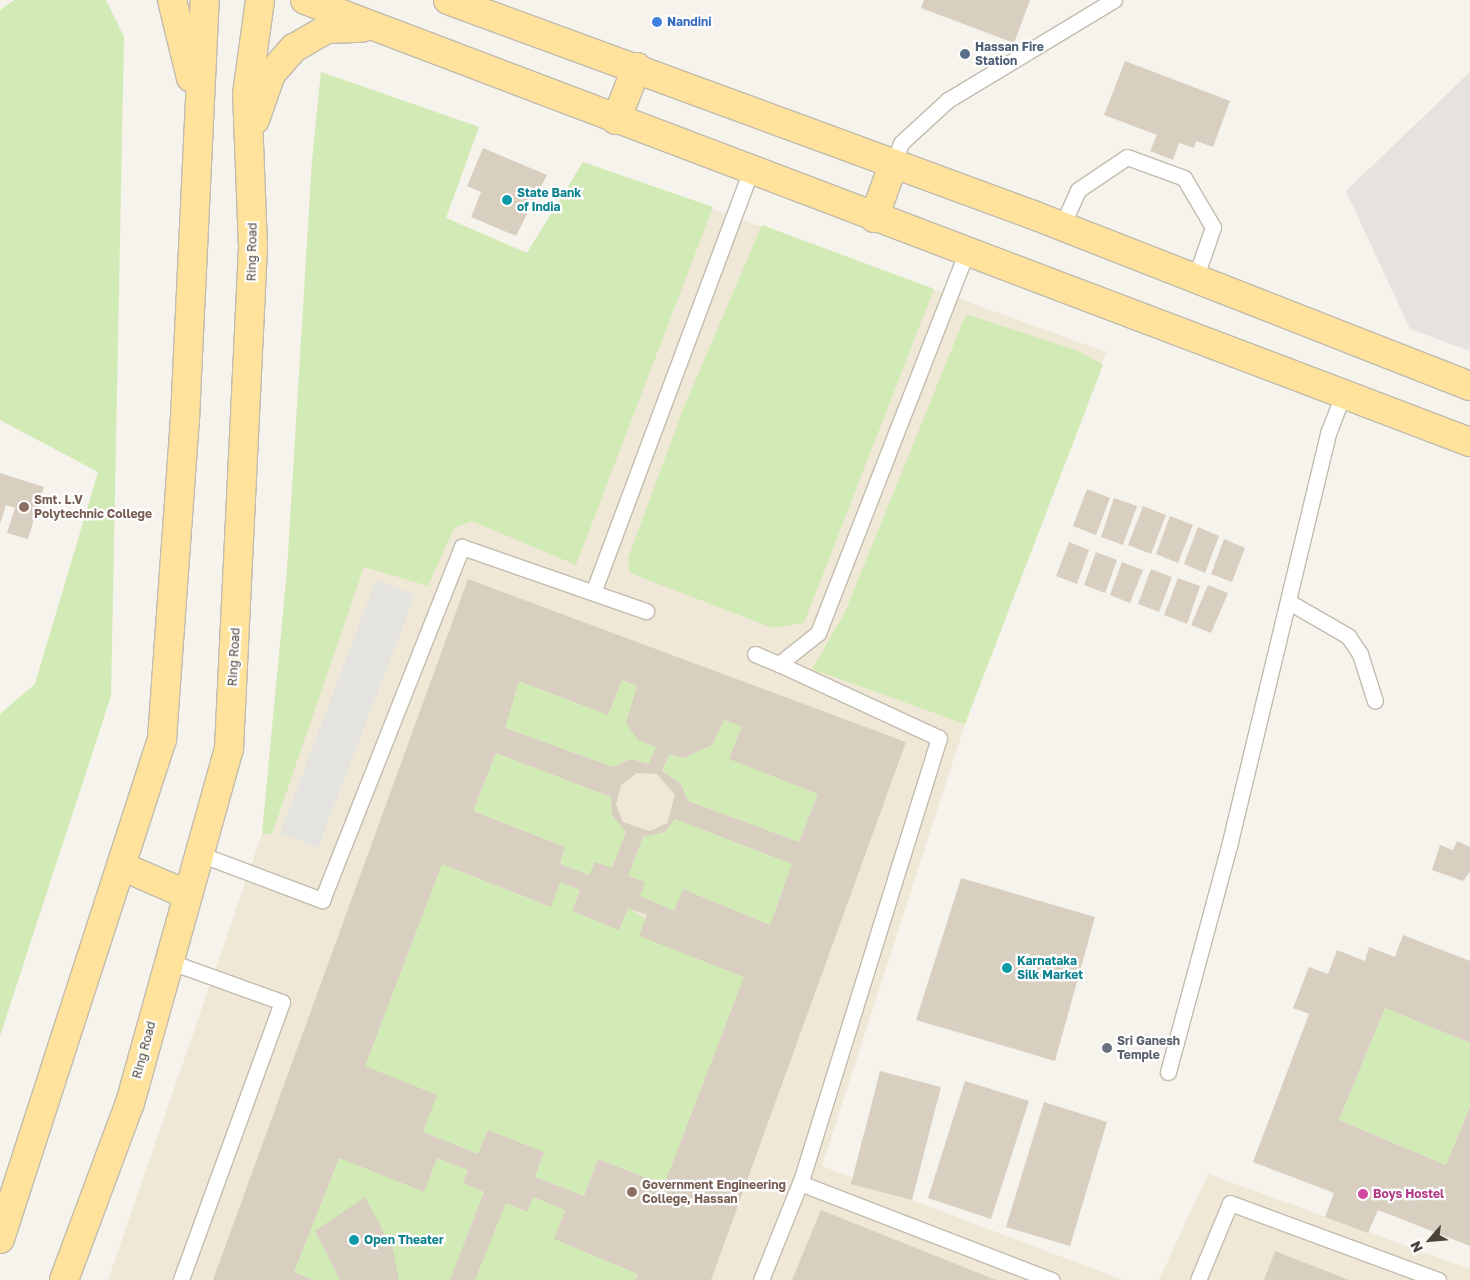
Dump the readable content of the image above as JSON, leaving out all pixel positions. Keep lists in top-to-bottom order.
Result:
{
  "streets": {
    "main road": ["Ring Road"]
  },
  "places": [
    "Nandini",
    "Hassan Fire Station",
    "State Bank of India",
    "Smt. L.V Polytechnic College",
    "Karnataka Silk Market",
    "Sri Ganesh Temple",
    "Government Engineering College, Hassan",
    "Boys Hostel",
    "Open Theater"
  ],
  "north": "bottom left"
}
